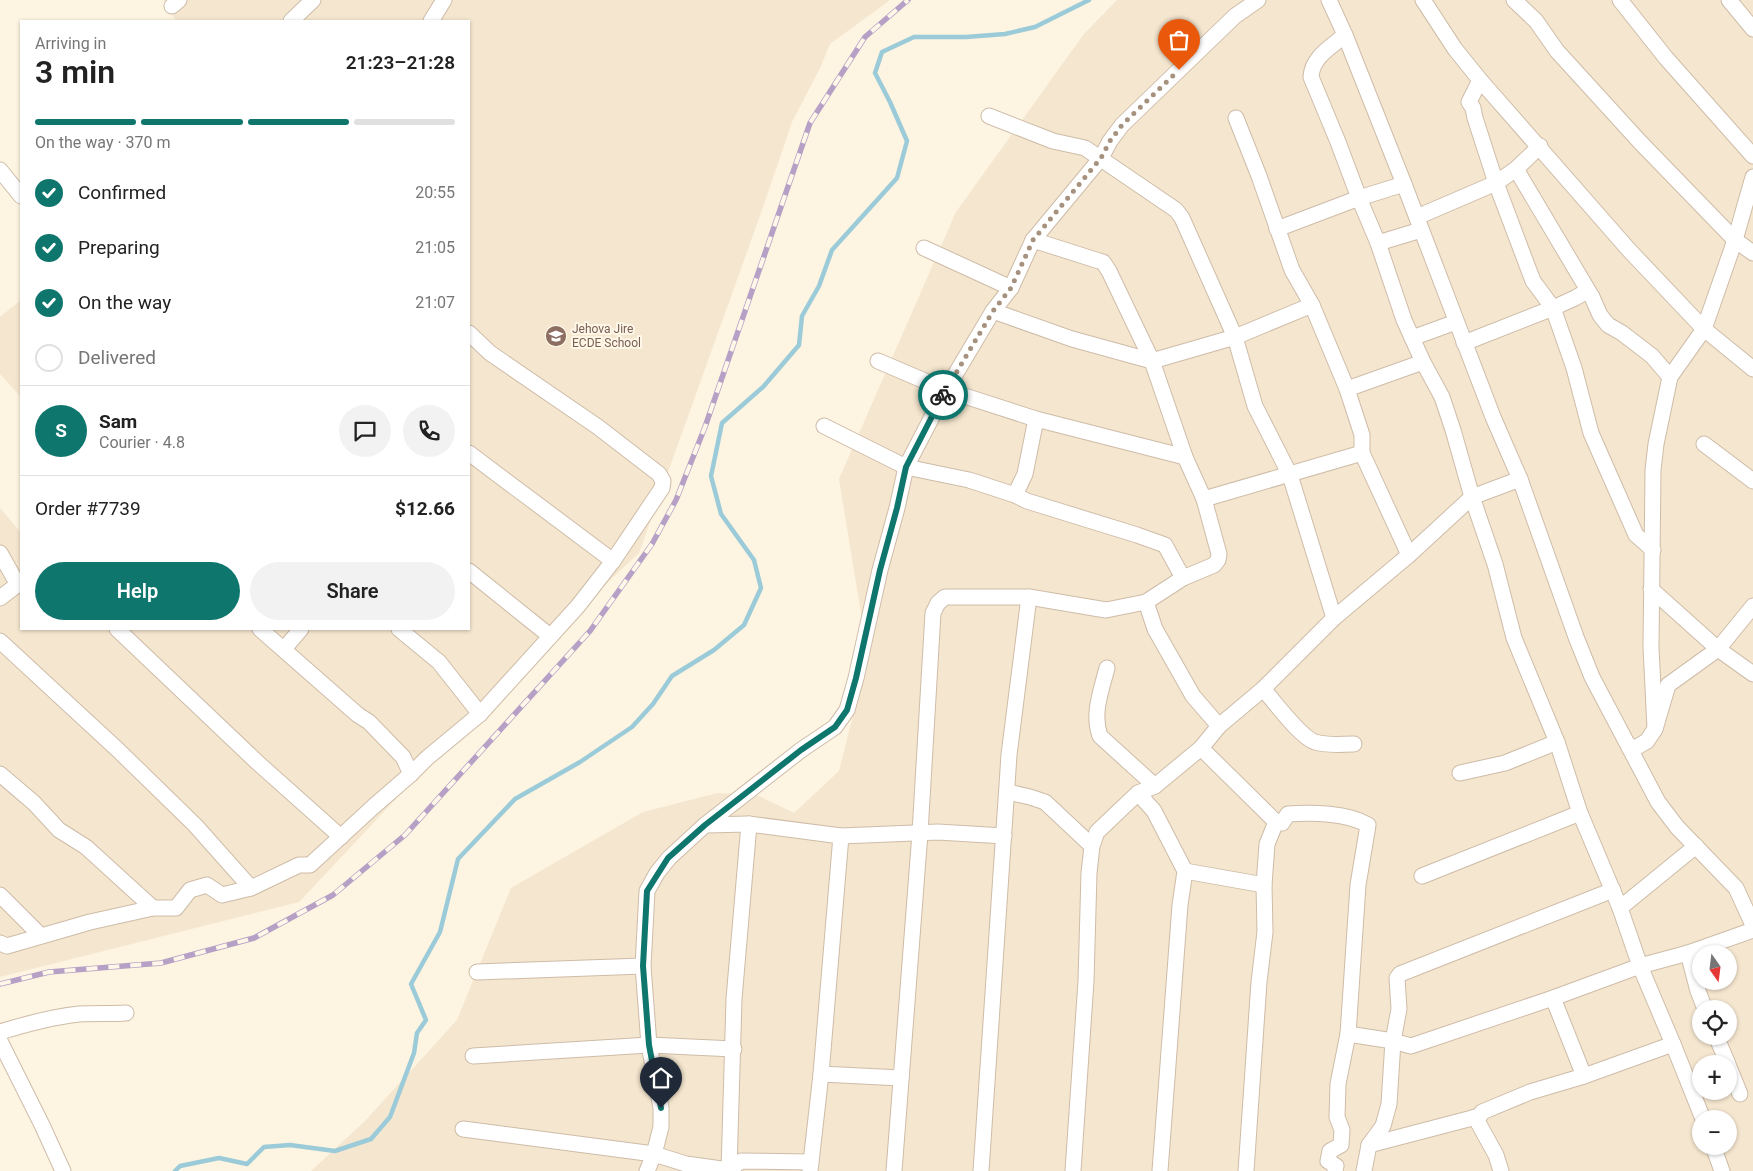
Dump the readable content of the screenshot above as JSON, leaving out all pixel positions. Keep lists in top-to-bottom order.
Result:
{
  "places": {
    "school or university": ["Jehova Jire ECDE School"]
  },
  "north": "bottom",
  "page": {
    "heading": ["3 min", "Arriving in", "21:23–21:28"],
    "panel": [
      "Sam",
      "Courier · 4.8",
      "Order #7739",
      "$12.66"
    ],
    "bar": "On the way · 370 m",
    "list": [
      ["Confirmed", "20:55"],
      ["Preparing", "21:05"],
      ["On the way", "21:07"],
      "Delivered"
    ],
    "round": "S",
    "buttons": ["Help", "Share"],
    "map_buttons": ["+", "−"]
  }
}
